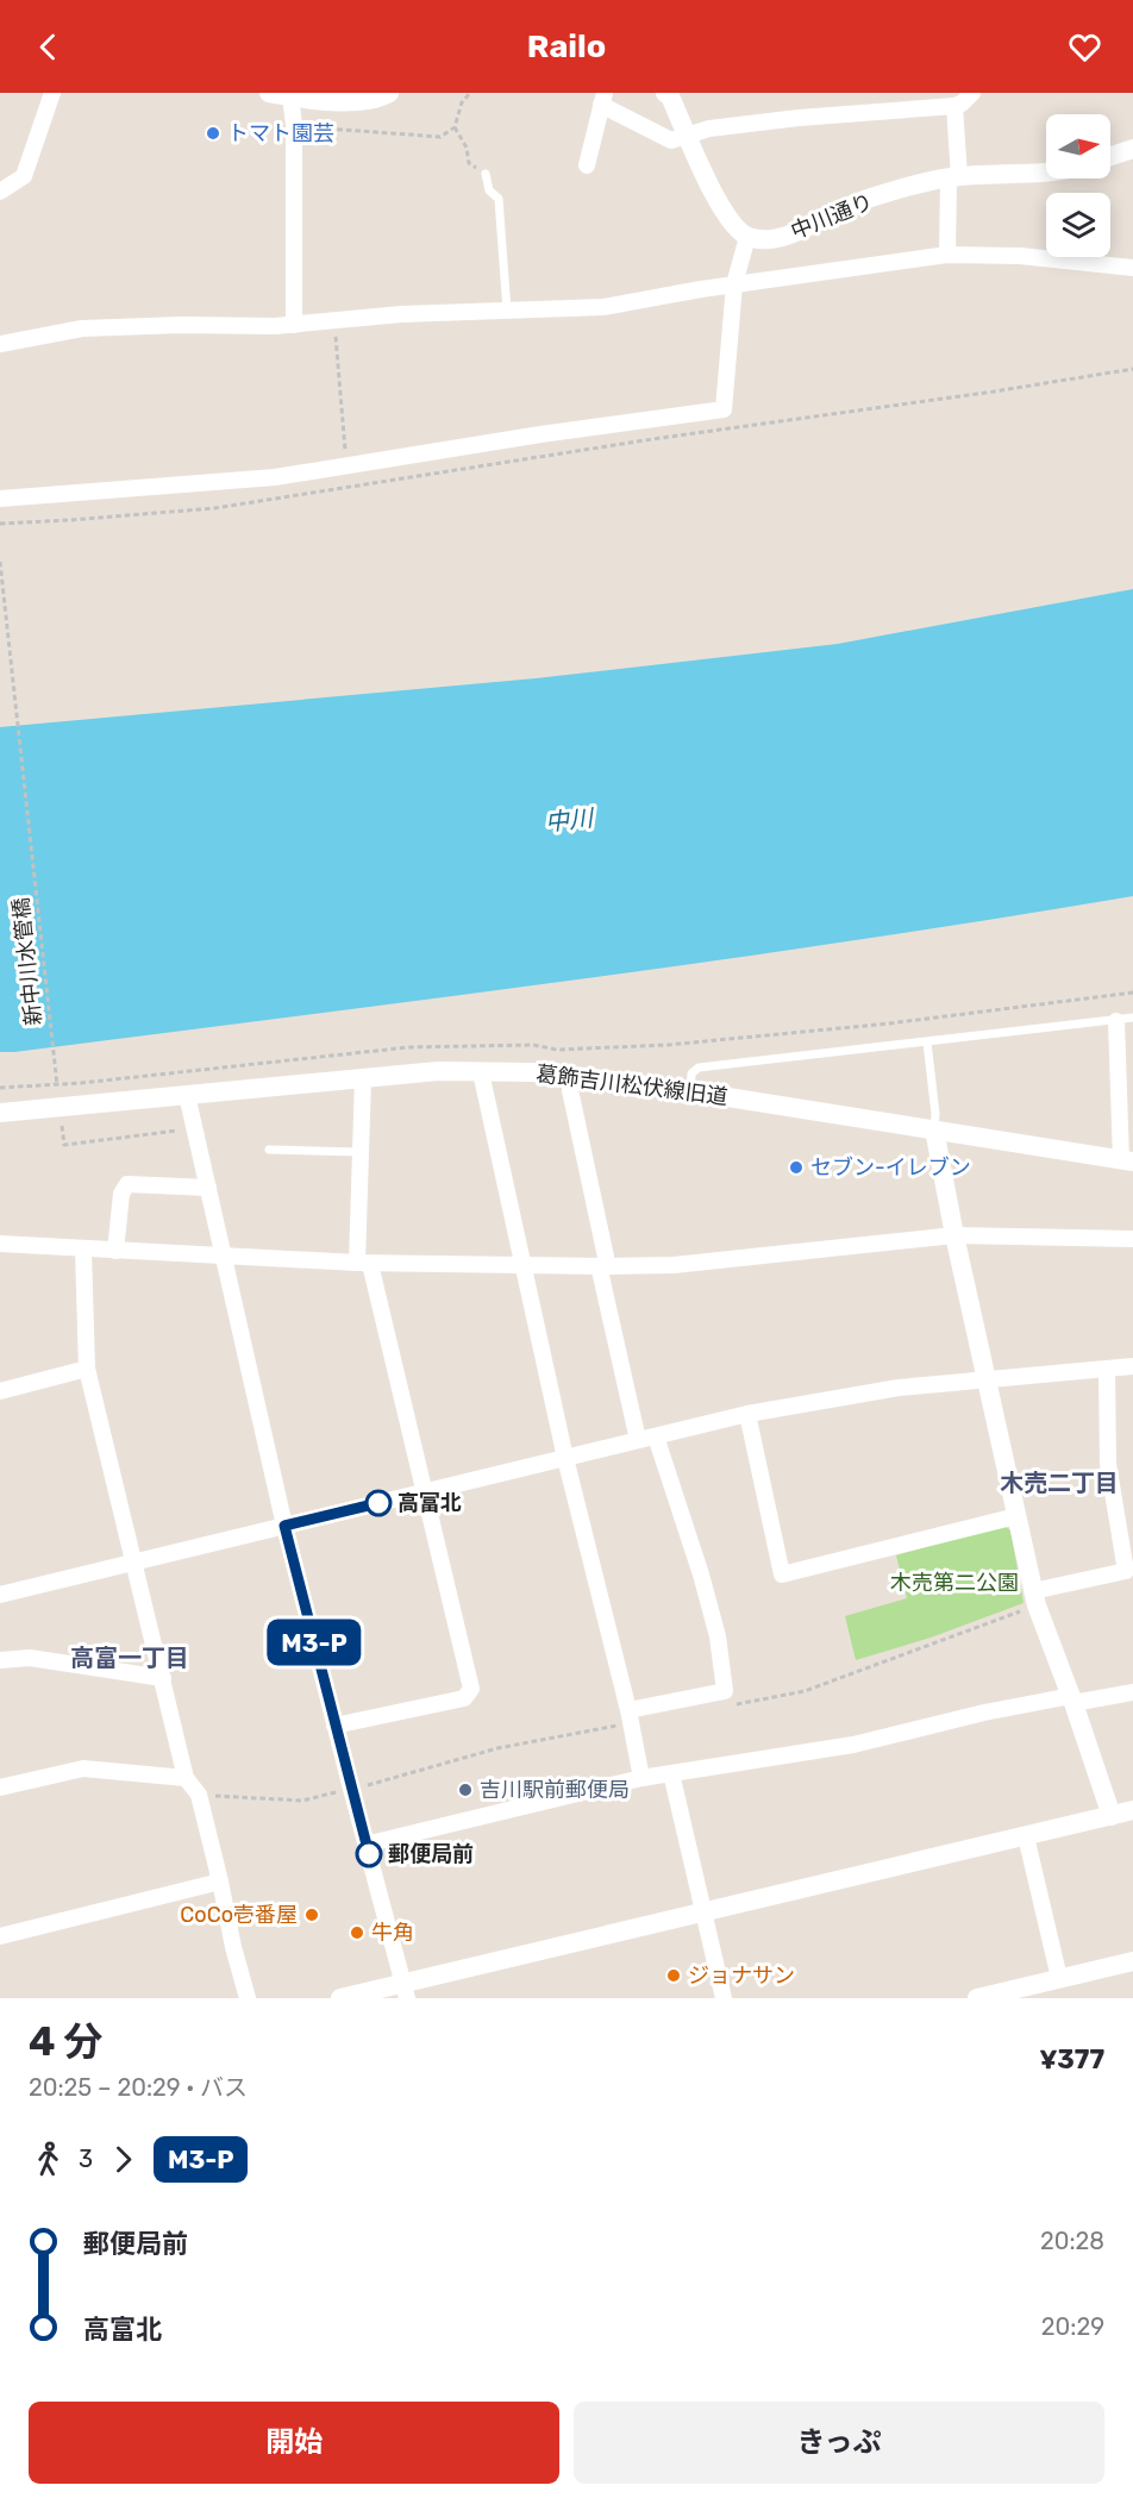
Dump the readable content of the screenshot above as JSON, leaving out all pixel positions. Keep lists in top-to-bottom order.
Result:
{
  "streets": {
    "street": ["中川通り", "葛飾吉川松伏線旧道"],
    "path": ["新中川水管橋"]
  },
  "districts": ["木売二丁目", "高富一丁目"],
  "water": ["中川"],
  "parks": ["木売第二公園"],
  "places": [
    "トマト園芸",
    "セブン-イレブン",
    "高富北",
    "吉川駅前郵便局",
    "郵便局前",
    "CoCo壱番屋",
    "牛角",
    "ジョナサン"
  ],
  "lines": ["bus line M3-P"],
  "north": "right",
  "page": {
    "header": "Railo",
    "on_map": "M3-P",
    "heading": ["4 分", "20:25 – 20:29 · バス", "¥377"],
    "legs": ["3", "M3-P"],
    "list": [
      {
        "name": "郵便局前",
        "value": "20:28"
      },
      {
        "name": "高富北",
        "value": "20:29"
      }
    ],
    "buttons": ["開始", "きっぷ"]
  }
}
